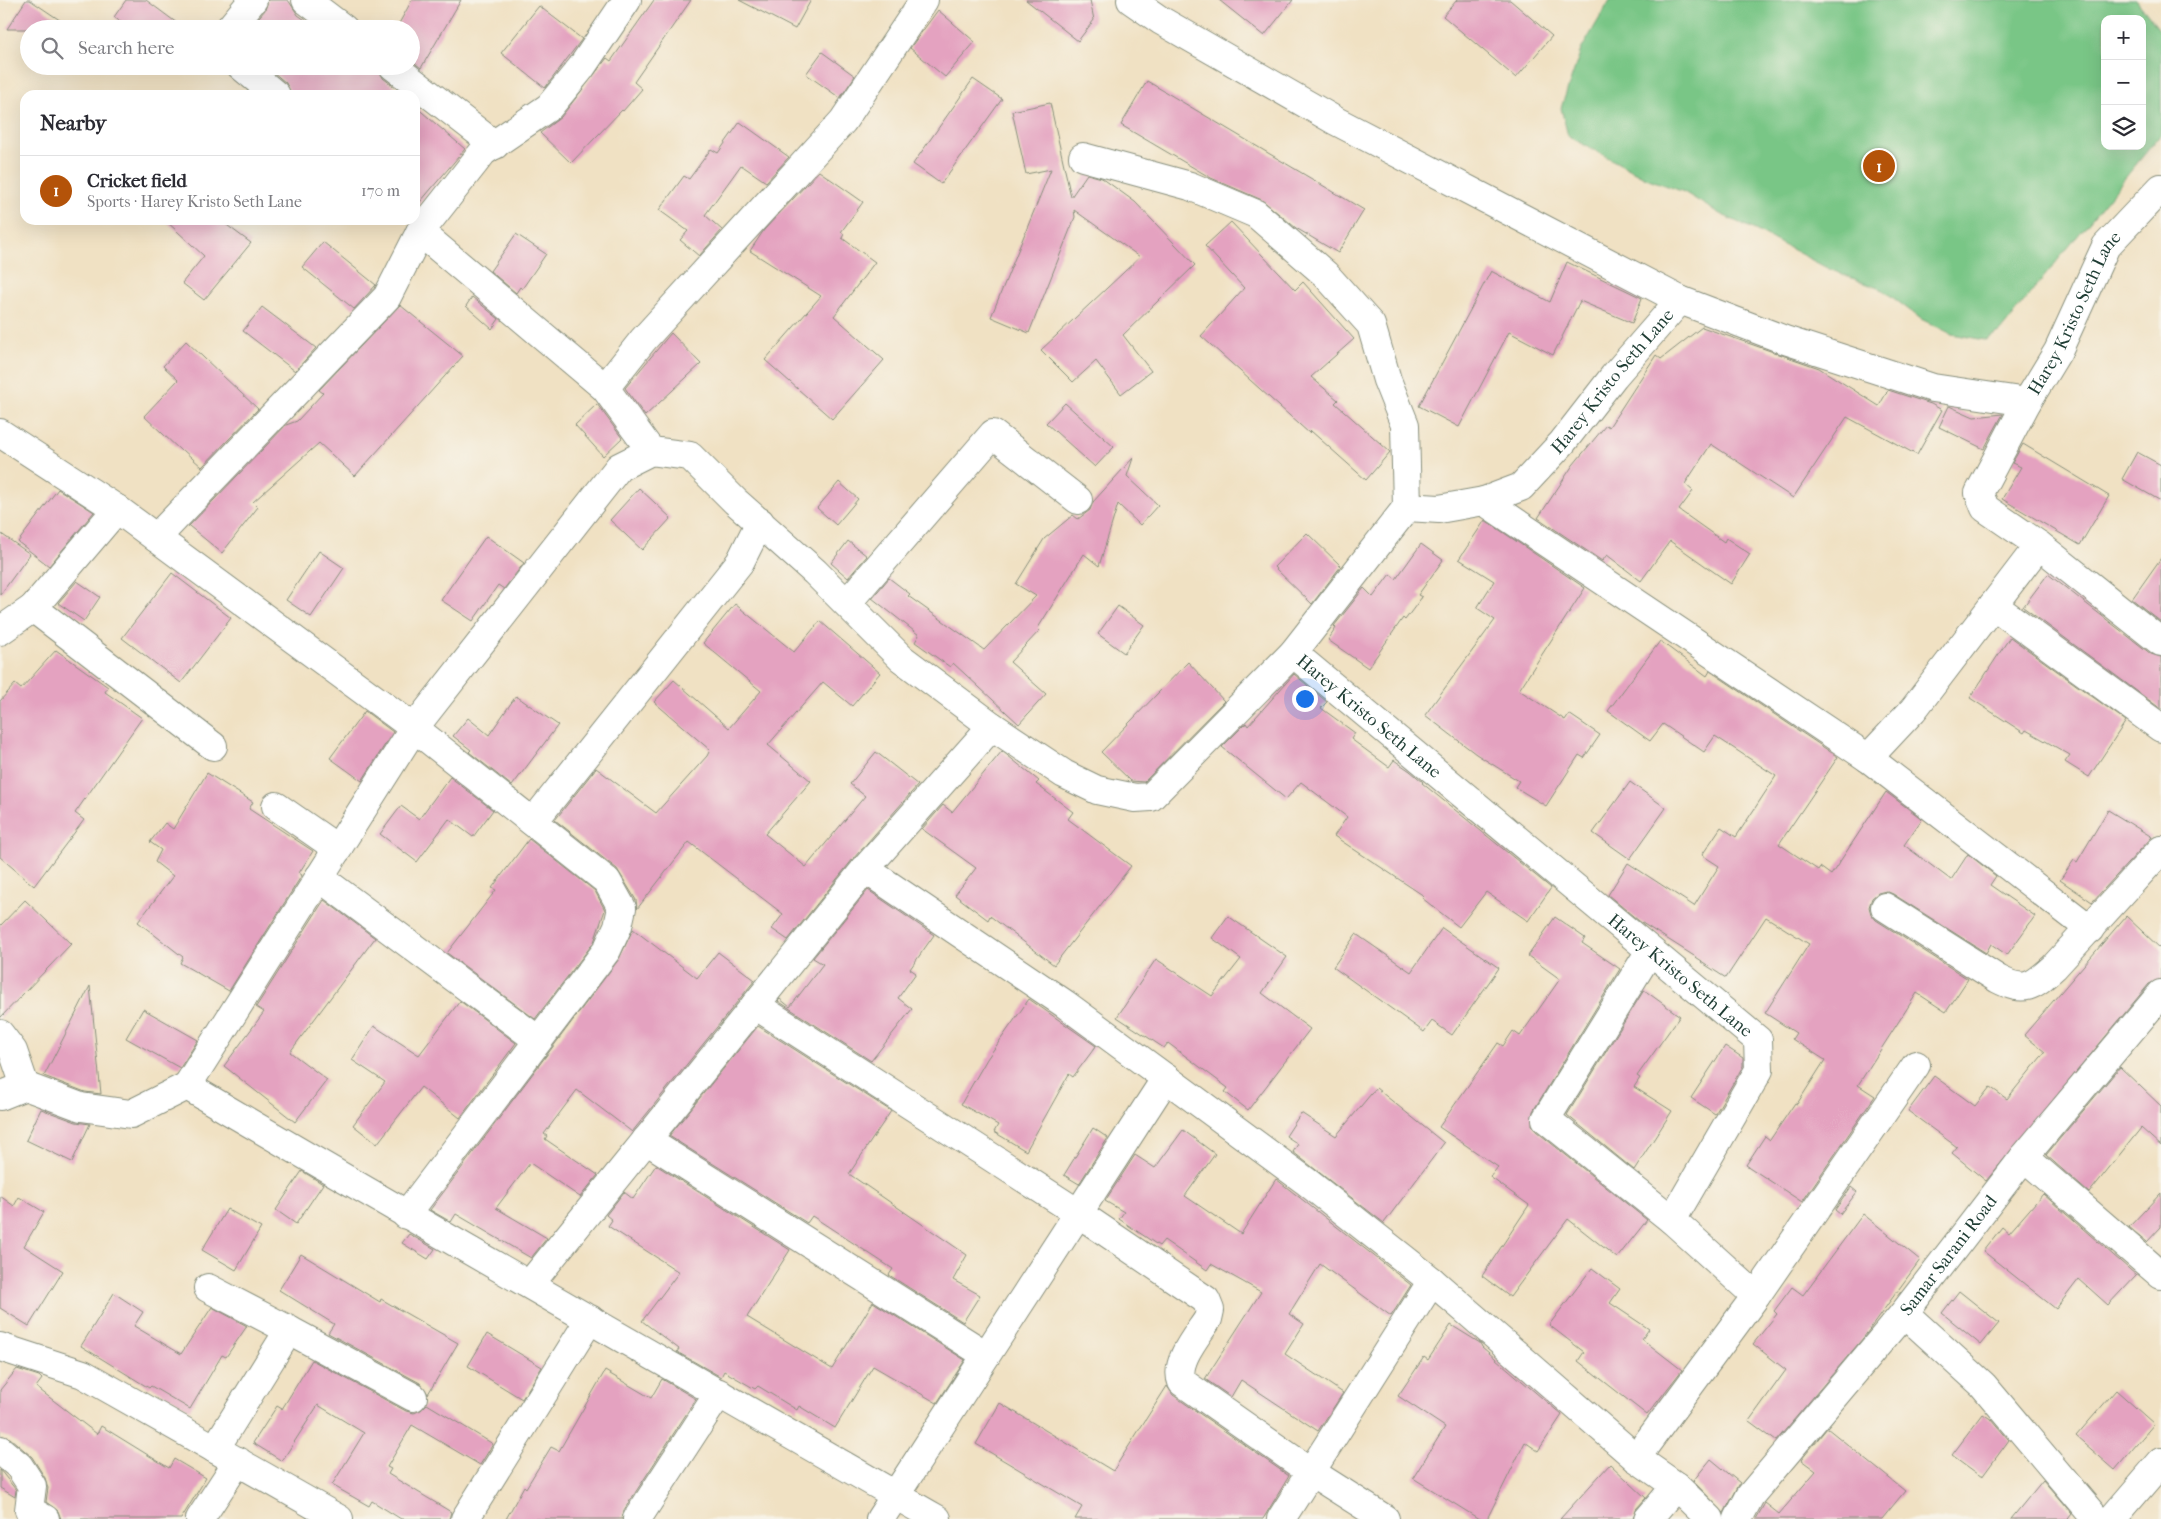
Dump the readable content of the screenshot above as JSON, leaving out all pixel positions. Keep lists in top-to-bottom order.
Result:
{
  "streets": {
    "street": ["Harey Kristo Seth Lane", "Samar Sarani Road"]
  },
  "page": {
    "map_buttons": ["+", "−"],
    "search": "Search here",
    "heading": "Nearby",
    "pins": "1",
    "list": [
      {
        "mark": "1",
        "name": "Cricket field",
        "note": "Sports · Harey Kristo Seth Lane",
        "value": "170 m"
      }
    ]
  }
}
